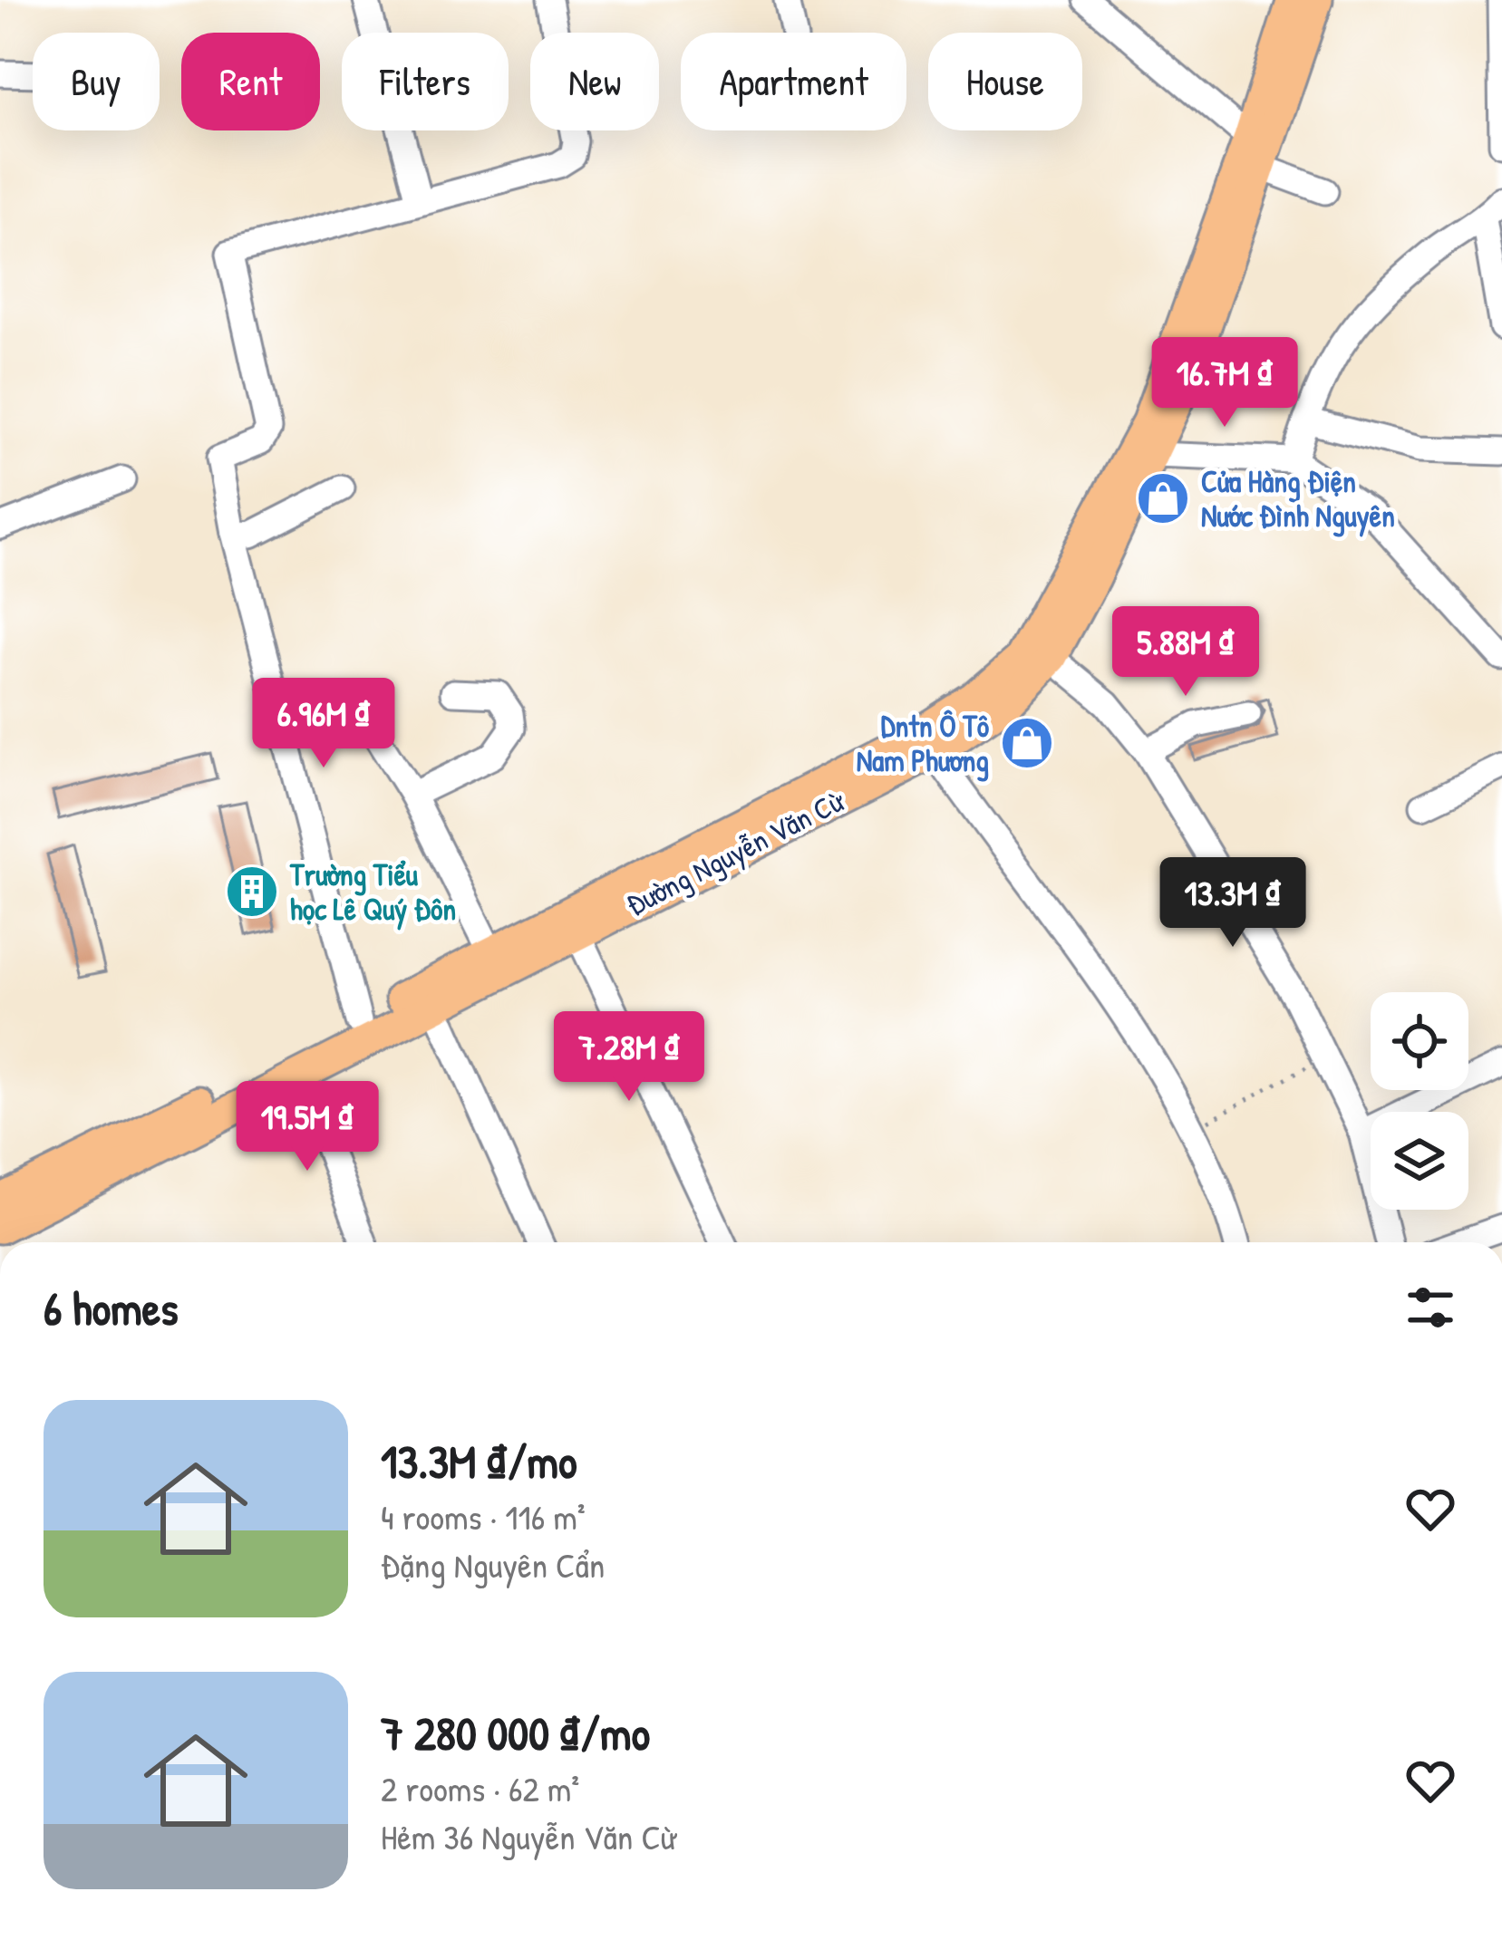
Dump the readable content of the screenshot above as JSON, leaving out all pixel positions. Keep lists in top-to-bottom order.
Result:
{
  "streets": {
    "main road": ["Đường Nguyễn Văn Cừ"]
  },
  "places": {
    "shop": ["Cửa Hàng Điện Nước Đình Nguyên", "Dntn Ô Tô Nam Phương"],
    "building": ["Trường Tiểu học Lê Quý Đôn"]
  },
  "page": {
    "chip": [
      "Buy",
      "Rent",
      "Filters",
      "New",
      "Apartment",
      "House"
    ],
    "price": [
      "16.7M ₫",
      "5.88M ₫",
      "6.96M ₫",
      "13.3M ₫",
      "7.28M ₫",
      "19.5M ₫"
    ],
    "heading": "6 homes",
    "list": [
      {
        "name": "13.3M ₫/mo",
        "note": "4 rooms · 116 m² · Đặng Nguyên Cẩn"
      },
      {
        "name": "7 280 000 ₫/mo",
        "note": "2 rooms · 62 m² · Hẻm 36 Nguyễn Văn Cừ"
      }
    ]
  }
}
